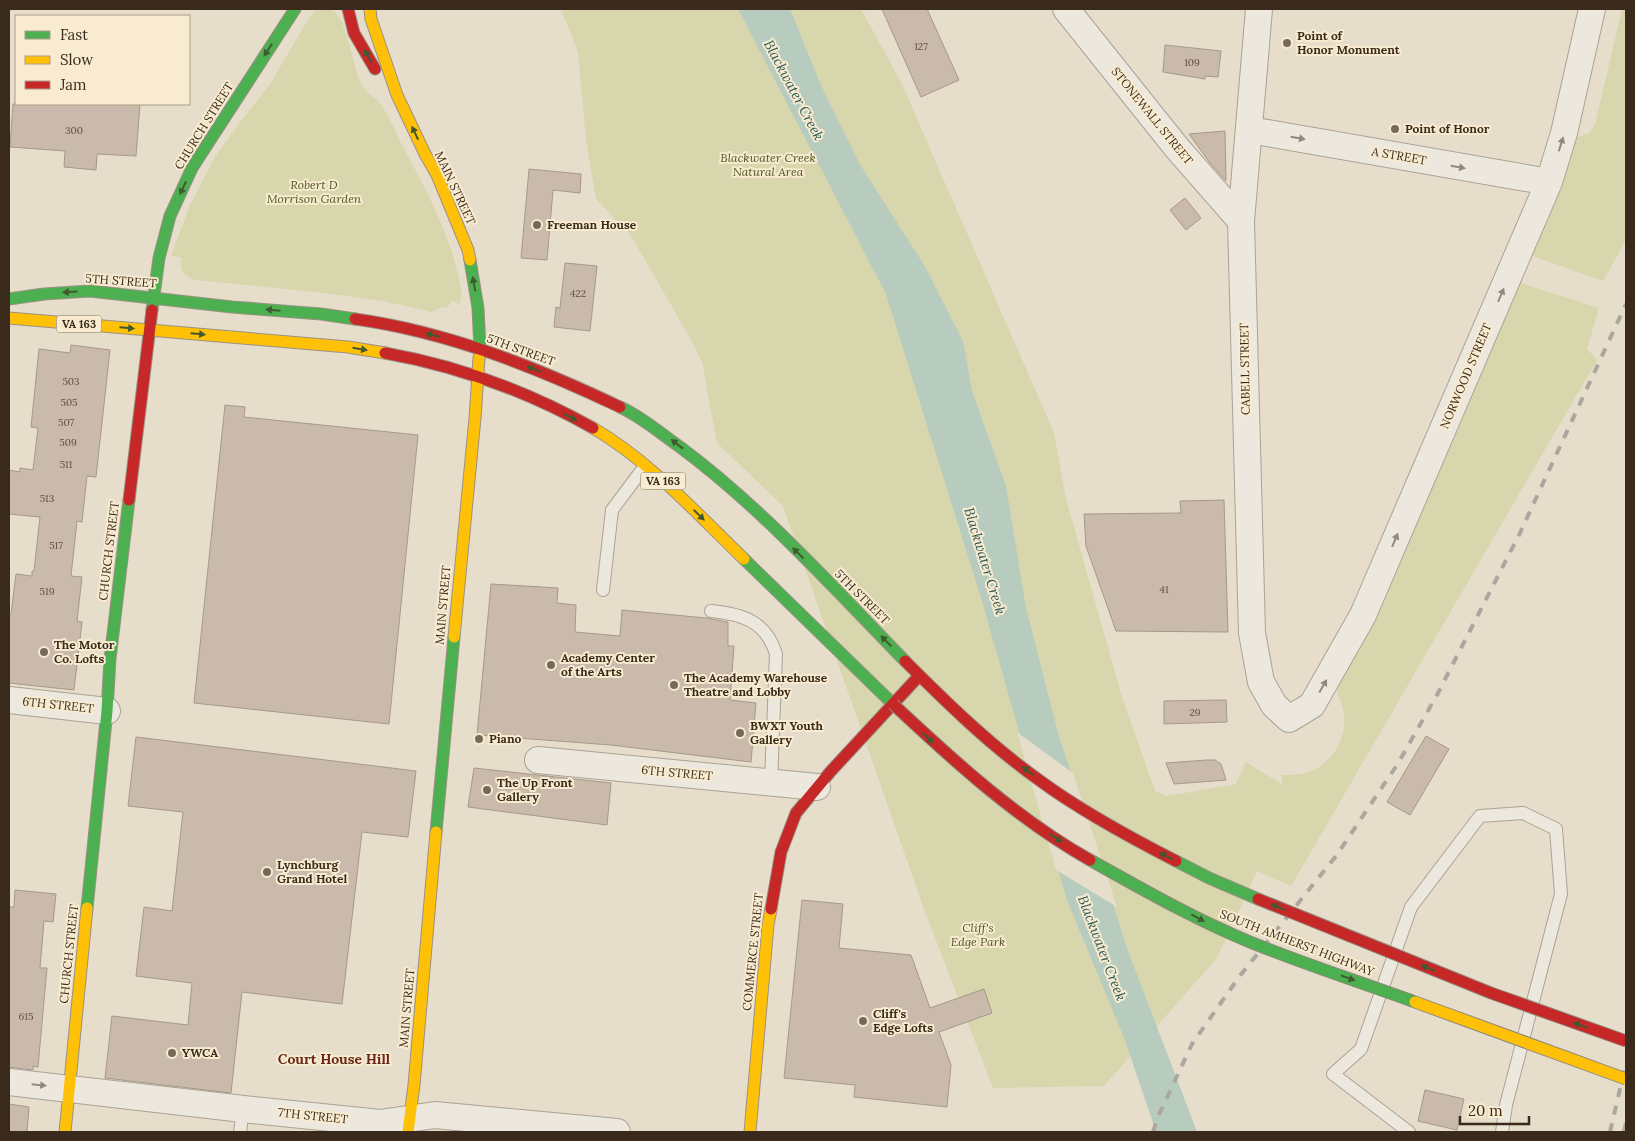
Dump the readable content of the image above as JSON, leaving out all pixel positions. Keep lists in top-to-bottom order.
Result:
{
  "streets": {
    "main road": [
      "CHURCH STREET",
      "MAIN STREET",
      "5TH STREET",
      "VA 163",
      "SOUTH AMHERST HIGHWAY",
      "COMMERCE STREET"
    ],
    "street": [
      "STONEWALL STREET",
      "A STREET",
      "CABELL STREET",
      "NORWOOD STREET",
      "6TH STREET",
      "7TH STREET"
    ]
  },
  "crossings": [
    ["STONEWALL STREET", "CABELL STREET"],
    ["CHURCH STREET", "5TH STREET"],
    ["CHURCH STREET", "VA 163"],
    ["CHURCH STREET", "6TH STREET"],
    ["CHURCH STREET", "7TH STREET"],
    ["A STREET", "CABELL STREET"],
    ["A STREET", "NORWOOD STREET"],
    ["MAIN STREET", "5TH STREET"],
    ["MAIN STREET", "VA 163"],
    ["MAIN STREET", "7TH STREET"],
    ["5TH STREET", "SOUTH AMHERST HIGHWAY"],
    ["5TH STREET", "COMMERCE STREET"],
    ["VA 163", "SOUTH AMHERST HIGHWAY"],
    ["VA 163", "COMMERCE STREET"],
    ["CABELL STREET", "NORWOOD STREET"],
    ["6TH STREET", "COMMERCE STREET"],
    ["SOUTH AMHERST HIGHWAY", "COMMERCE STREET"]
  ],
  "one_way": ["A STREET", "NORWOOD STREET"],
  "districts": ["Court House Hill"],
  "water": ["Blackwater Creek"],
  "parks": ["Blackwater Creek Natural Area", "Robert D Morrison Garden", "Cliff's Edge Park"],
  "places": [
    "Point of Honor Monument",
    "Point of Honor",
    "Freeman House",
    "The Motor Co. Lofts",
    "Academy Center of the Arts",
    "The Academy Warehouse Theatre and Lobby",
    "BWXT Youth Gallery",
    "Piano",
    "The Up Front Gallery",
    "Lynchburg Grand Hotel",
    "Cliff's Edge Lofts",
    "YWCA"
  ],
  "house_numbers": [
    "127",
    "109",
    "300",
    "422",
    "503",
    "505",
    "507",
    "509",
    "511",
    "513",
    "517",
    "41",
    "519",
    "29",
    "615"
  ],
  "legend": ["Fast", "Slow", "Jam"],
  "scale_bar": "20 m"
}
